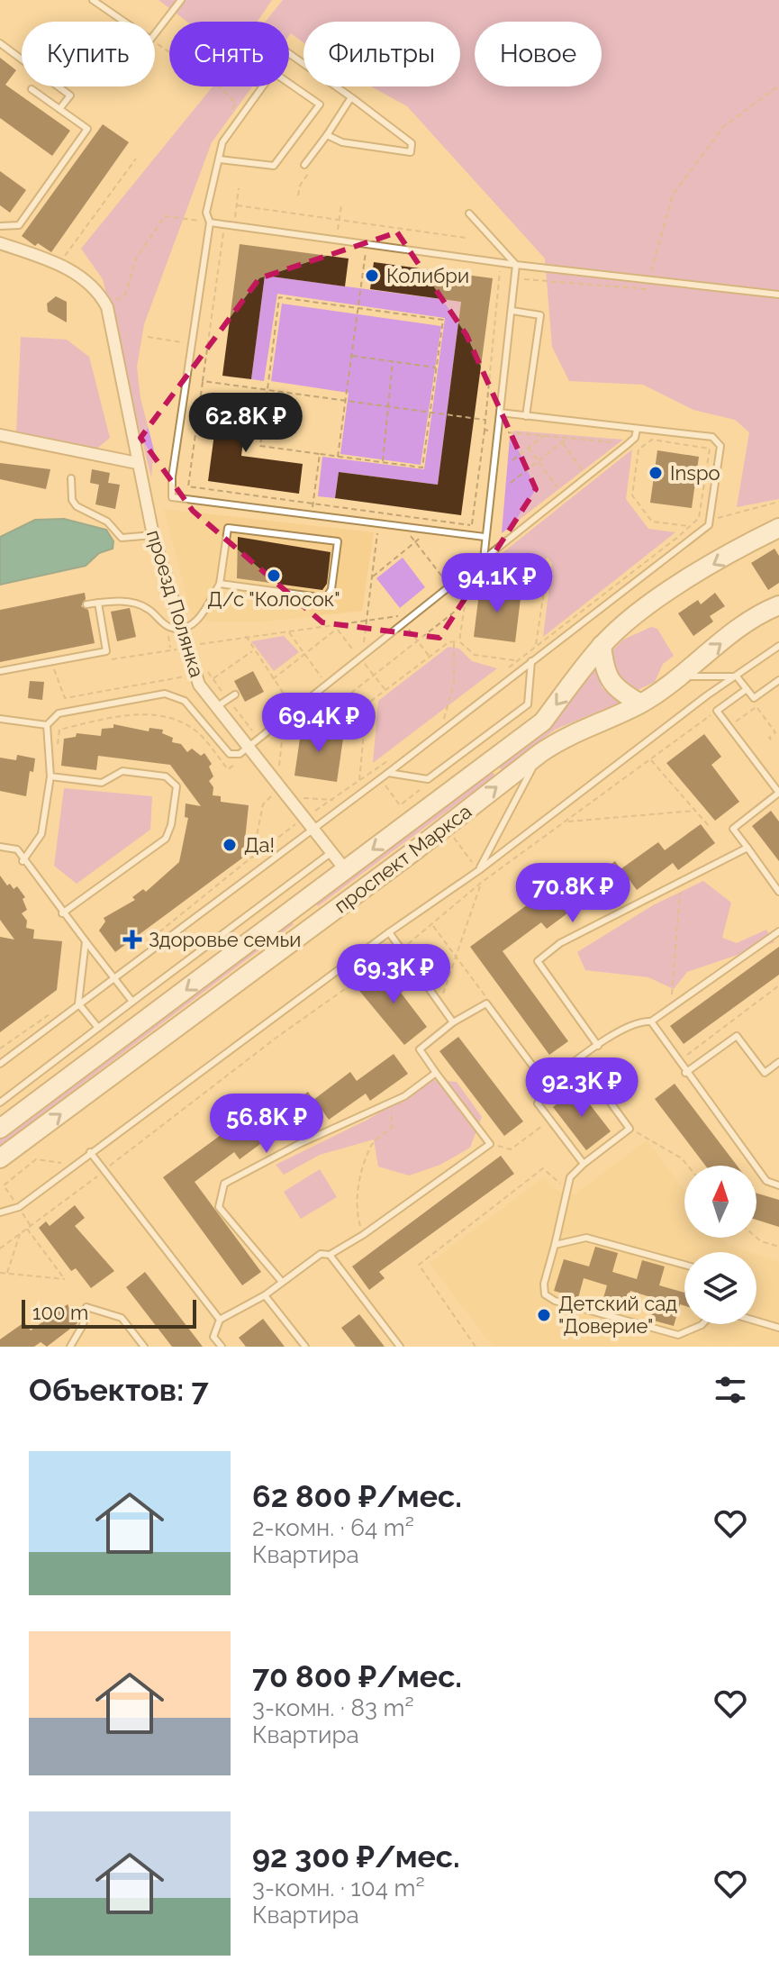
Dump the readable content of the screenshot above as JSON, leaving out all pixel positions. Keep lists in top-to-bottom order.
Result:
{
  "streets": {
    "main road": ["проспект Маркса"],
    "street": ["проезд Полянка"]
  },
  "crossings": [
    ["проезд Полянка", "проспект Маркса"]
  ],
  "places": {
    "other": [
      "Колибри",
      "Inspo",
      "Д/с \"Колосок\"",
      "Да!",
      "Детский сад \"Доверие\""
    ],
    "health": ["Здоровье семьи"]
  },
  "scale_bar": "100 m",
  "north": "top",
  "page": {
    "chip": [
      "Купить",
      "Снять",
      "Фильтры",
      "Новое"
    ],
    "price": [
      "62.8K ₽",
      "94.1K ₽",
      "69.4K ₽",
      "70.8K ₽",
      "69.3K ₽",
      "92.3K ₽",
      "56.8K ₽"
    ],
    "scale": "100 m",
    "heading": "Объектов: 7",
    "list": [
      {
        "name": "62 800 ₽/мес.",
        "note": "2-комн. · 64 m² · Квартира"
      },
      {
        "name": "70 800 ₽/мес.",
        "note": "3-комн. · 83 m² · Квартира"
      },
      {
        "name": "92 300 ₽/мес.",
        "note": "3-комн. · 104 m² · Квартира"
      }
    ]
  }
}
